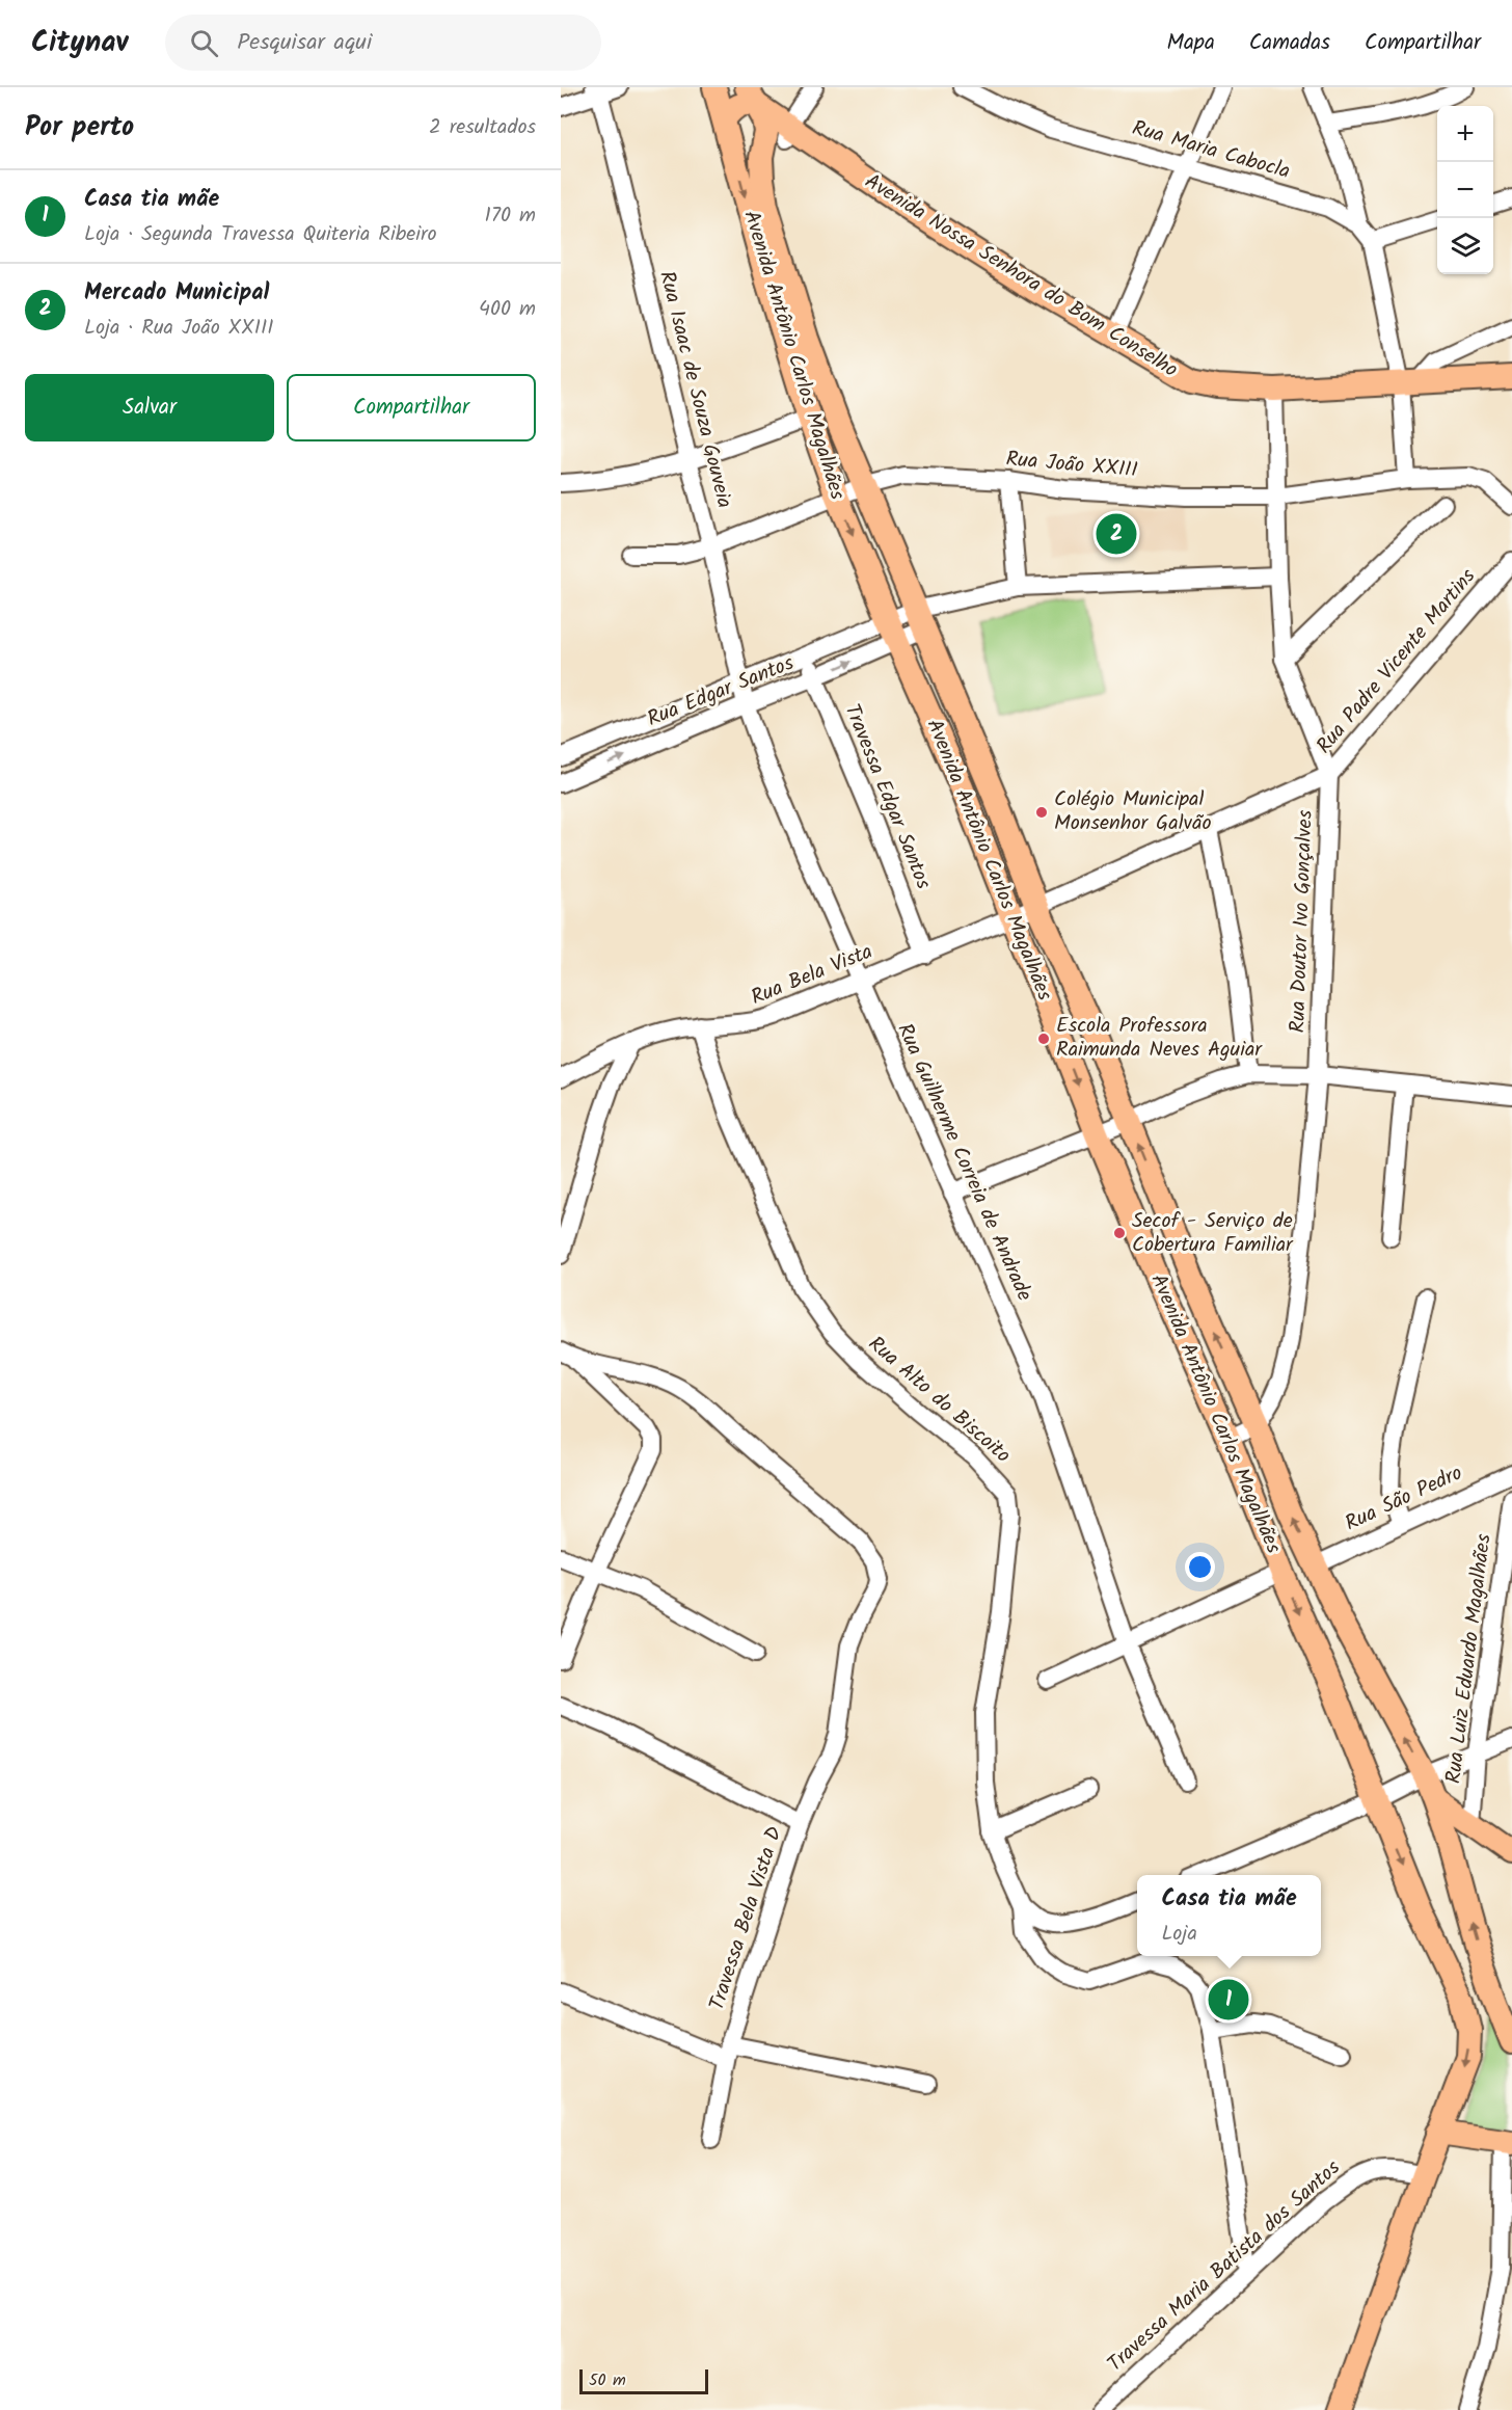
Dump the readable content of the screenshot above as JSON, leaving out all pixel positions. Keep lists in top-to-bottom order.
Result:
{
  "streets": {
    "main road": ["Avenida Nossa Senhora do Bom Conselho", "Avenida Antônio Carlos Magalhães"],
    "street": [
      "Rua Maria Cabocla",
      "Rua Isaac de Souza Gouveia",
      "Rua João XXIII",
      "Rua Padre Vicente Martins",
      "Rua Edgar Santos",
      "Travessa Edgar Santos",
      "Rua Doutor Ivo Gonçalves",
      "Rua Bela Vista",
      "Rua Guilherme Correia de Andrade",
      "Rua Alto do Biscoito",
      "Rua São Pedro",
      "Rua Luiz Eduardo Magalhães",
      "Travessa Bela Vista D",
      "Travessa Maria Batista dos Santos"
    ]
  },
  "crossings": [
    ["Avenida Nossa Senhora do Bom Conselho", "Avenida Antônio Carlos Magalhães"],
    ["Avenida Nossa Senhora do Bom Conselho", "Rua Doutor Ivo Gonçalves"],
    ["Avenida Antônio Carlos Magalhães", "Rua João XXIII"],
    ["Avenida Antônio Carlos Magalhães", "Rua Padre Vicente Martins"],
    ["Avenida Antônio Carlos Magalhães", "Rua Edgar Santos"],
    ["Avenida Antônio Carlos Magalhães", "Rua Doutor Ivo Gonçalves"],
    ["Avenida Antônio Carlos Magalhães", "Rua Bela Vista"],
    ["Avenida Antônio Carlos Magalhães", "Rua São Pedro"],
    ["Avenida Antônio Carlos Magalhães", "Travessa Maria Batista dos Santos"],
    ["Rua Isaac de Souza Gouveia", "Rua João XXIII"],
    ["Rua Isaac de Souza Gouveia", "Rua Edgar Santos"],
    ["Rua Isaac de Souza Gouveia", "Rua Guilherme Correia de Andrade"],
    ["Rua João XXIII", "Rua Doutor Ivo Gonçalves"],
    ["Rua Padre Vicente Martins", "Rua Doutor Ivo Gonçalves"],
    ["Rua Padre Vicente Martins", "Rua Bela Vista"],
    ["Rua Edgar Santos", "Travessa Edgar Santos"],
    ["Rua Edgar Santos", "Rua Guilherme Correia de Andrade"],
    ["Travessa Edgar Santos", "Rua Bela Vista"],
    ["Rua Bela Vista", "Rua Guilherme Correia de Andrade"],
    ["Rua Bela Vista", "Rua Alto do Biscoito"],
    ["Rua Alto do Biscoito", "Travessa Maria Batista dos Santos"]
  ],
  "places": ["Colégio Municipal Monsenhor Galvão", "Escola Professora Raimunda Neves Aguiar", "Secof - Serviço de Cobertura Familiar"],
  "scale_bar": "50 m",
  "page": {
    "header": "Citynav",
    "search": "Pesquisar aqui",
    "nav": ["Mapa", "Camadas", "Compartilhar"],
    "heading": ["Por perto", "2 resultados"],
    "map_buttons": ["+", "−"],
    "list": [
      {
        "mark": "1",
        "name": "Casa tia mãe",
        "note": "Loja · Segunda Travessa Quiteria Ribeiro",
        "value": "170 m"
      },
      {
        "mark": "2",
        "name": "Mercado Municipal",
        "note": "Loja · Rua João XXIII",
        "value": "400 m"
      }
    ],
    "buttons": ["Salvar", "Compartilhar"],
    "pins": ["2", "1"],
    "popup": ["Casa tia mãe", "Loja"],
    "scale": "50 m"
  }
}
